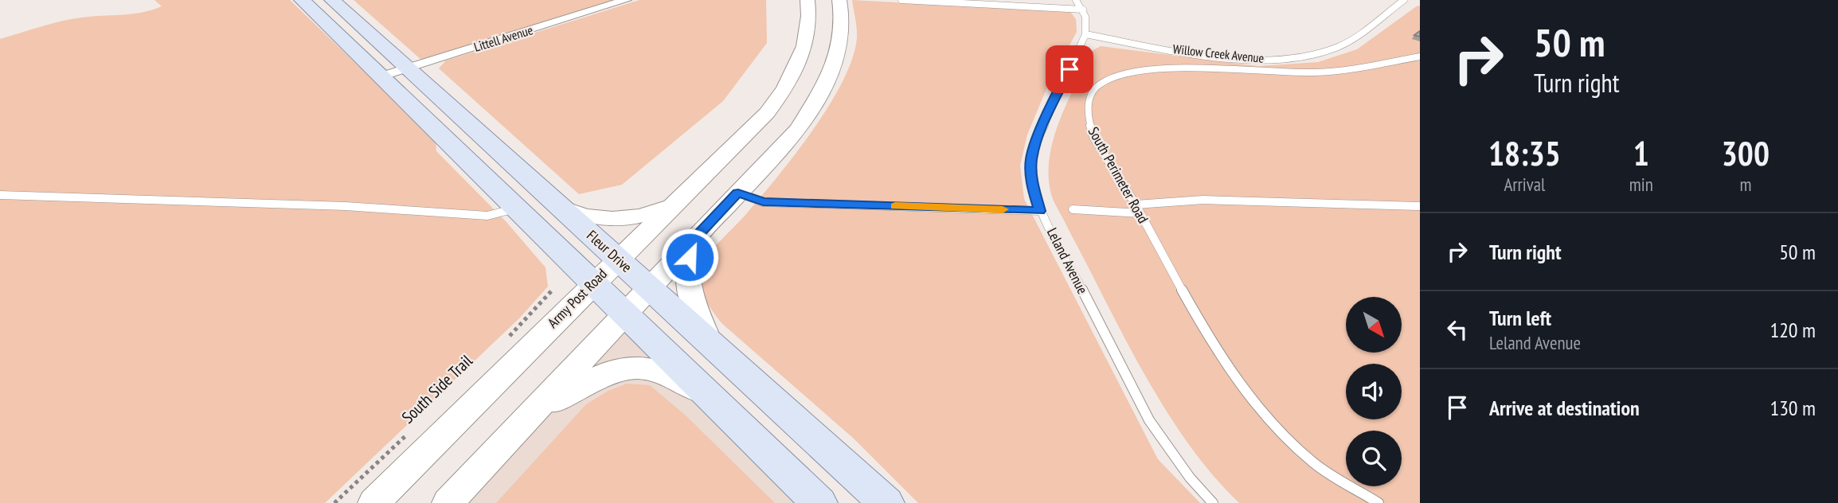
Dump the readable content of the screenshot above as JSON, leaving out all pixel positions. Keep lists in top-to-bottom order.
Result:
{
  "streets": {
    "main road": ["Fleur Drive", "Army Post Road"],
    "street": ["Littell Avenue"],
    "lane": ["Willow Creek Avenue", "South Perimeter Road", "Leland Avenue"],
    "path": ["South Side Trail"]
  },
  "crossings": [
    ["Littell Avenue", "Fleur Drive"],
    ["Willow Creek Avenue", "Leland Avenue"],
    ["Fleur Drive", "Army Post Road"]
  ],
  "north": "bottom right",
  "page": {
    "turn": ["50 m", "Turn right"],
    "eta": [
      "18:35",
      "Arrival",
      "1",
      "min",
      "300",
      "m"
    ],
    "list": [
      {
        "name": "Turn right",
        "value": "50 m"
      },
      {
        "name": "Turn left",
        "note": "Leland Avenue",
        "value": "120 m"
      },
      {
        "name": "Arrive at destination",
        "value": "130 m"
      }
    ]
  }
}
